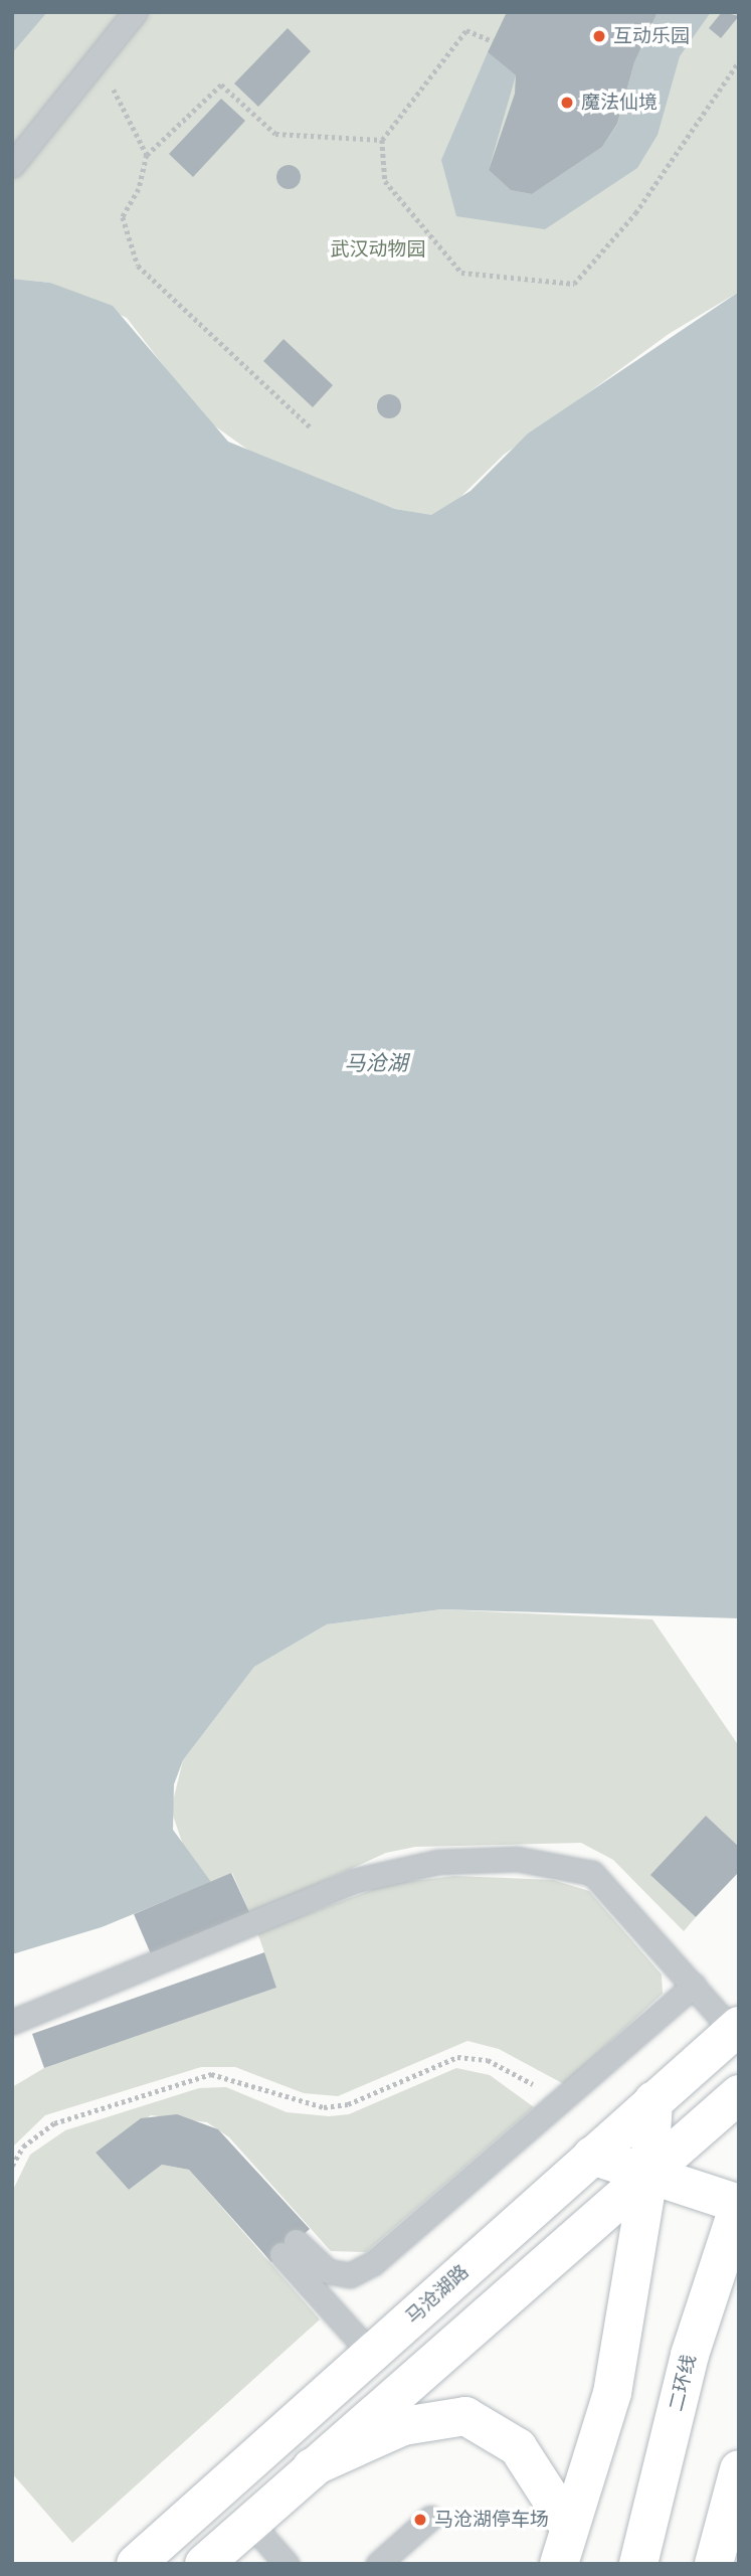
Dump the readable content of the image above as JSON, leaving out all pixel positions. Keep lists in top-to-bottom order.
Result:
{
  "streets": {
    "main road": ["马沧湖路", "二环线"]
  },
  "water": ["马沧湖"],
  "parks": ["武汉动物园"],
  "places": ["互动乐园", "魔法仙境", "马沧湖停车场"]
}
